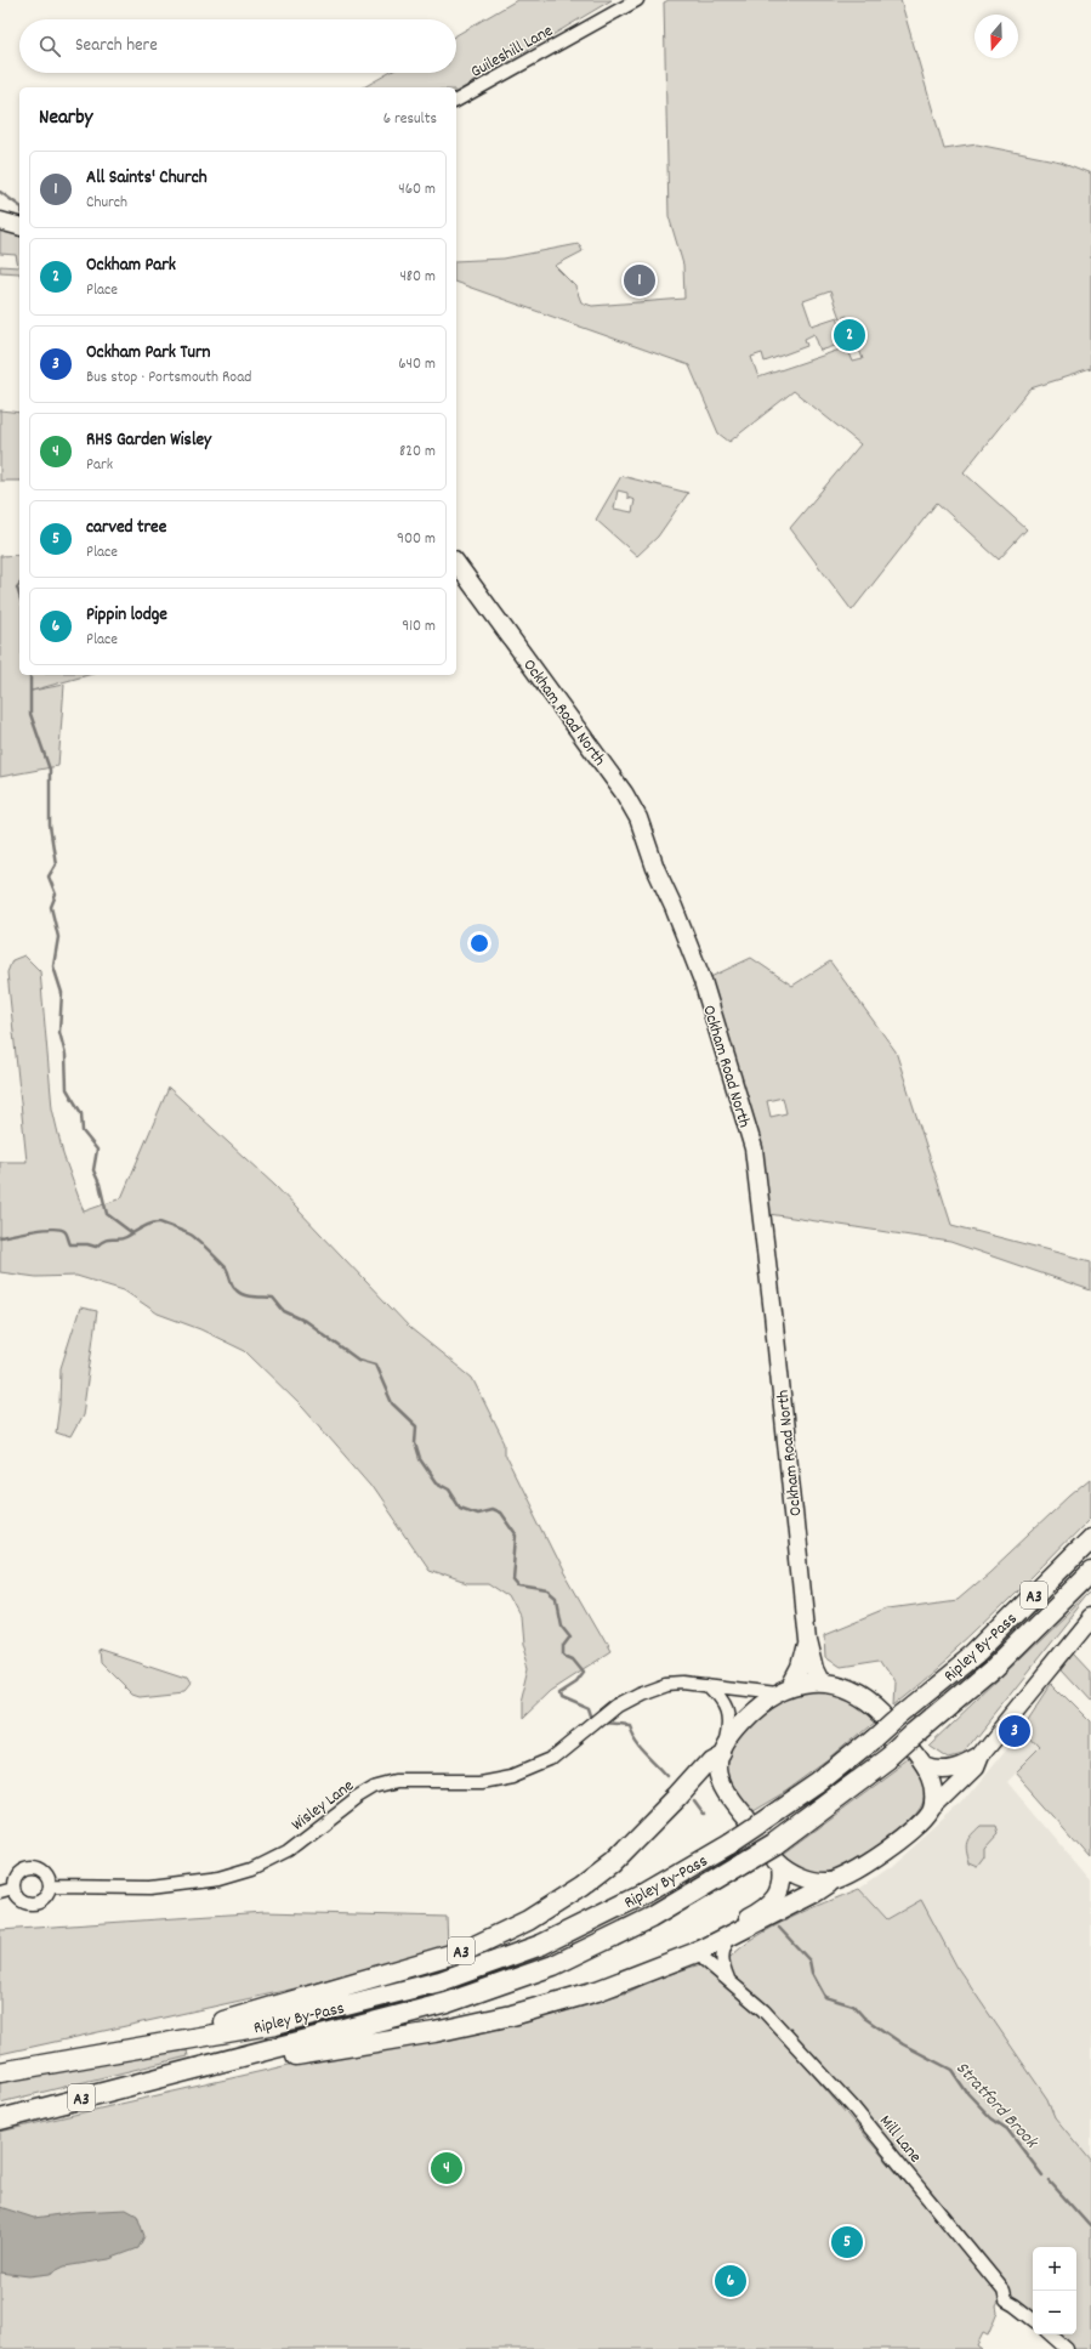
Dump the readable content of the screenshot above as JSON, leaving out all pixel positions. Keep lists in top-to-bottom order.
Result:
{
  "streets": {
    "highway": ["A3", "Ripley By-Pass"],
    "main road": ["Ockham Road North"],
    "street": ["Guileshill Lane", "Wisley Lane", "Mill Lane"]
  },
  "crossings": [
    ["Ockham Road North", "Wisley Lane"],
    ["A3", "Ripley By-Pass"],
    ["A3", "Mill Lane"]
  ],
  "water": ["Stratford Brook"],
  "north": "bottom",
  "page": {
    "search": "Search here",
    "heading": ["Nearby", "6 results"],
    "list": [
      {
        "mark": "1",
        "name": "All Saints' Church",
        "note": "Church",
        "value": "460 m"
      },
      {
        "mark": "2",
        "name": "Ockham Park",
        "note": "Place",
        "value": "480 m"
      },
      {
        "mark": "3",
        "name": "Ockham Park Turn",
        "note": "Bus stop · Portsmouth Road",
        "value": "640 m"
      },
      {
        "mark": "4",
        "name": "RHS Garden Wisley",
        "note": "Park",
        "value": "820 m"
      },
      {
        "mark": "5",
        "name": "carved tree",
        "note": "Place",
        "value": "900 m"
      },
      {
        "mark": "6",
        "name": "Pippin lodge",
        "note": "Place",
        "value": "910 m"
      }
    ],
    "pins": [
      "1",
      "2",
      "3",
      "4",
      "5",
      "6"
    ],
    "map_buttons": ["+", "−"]
  }
}
